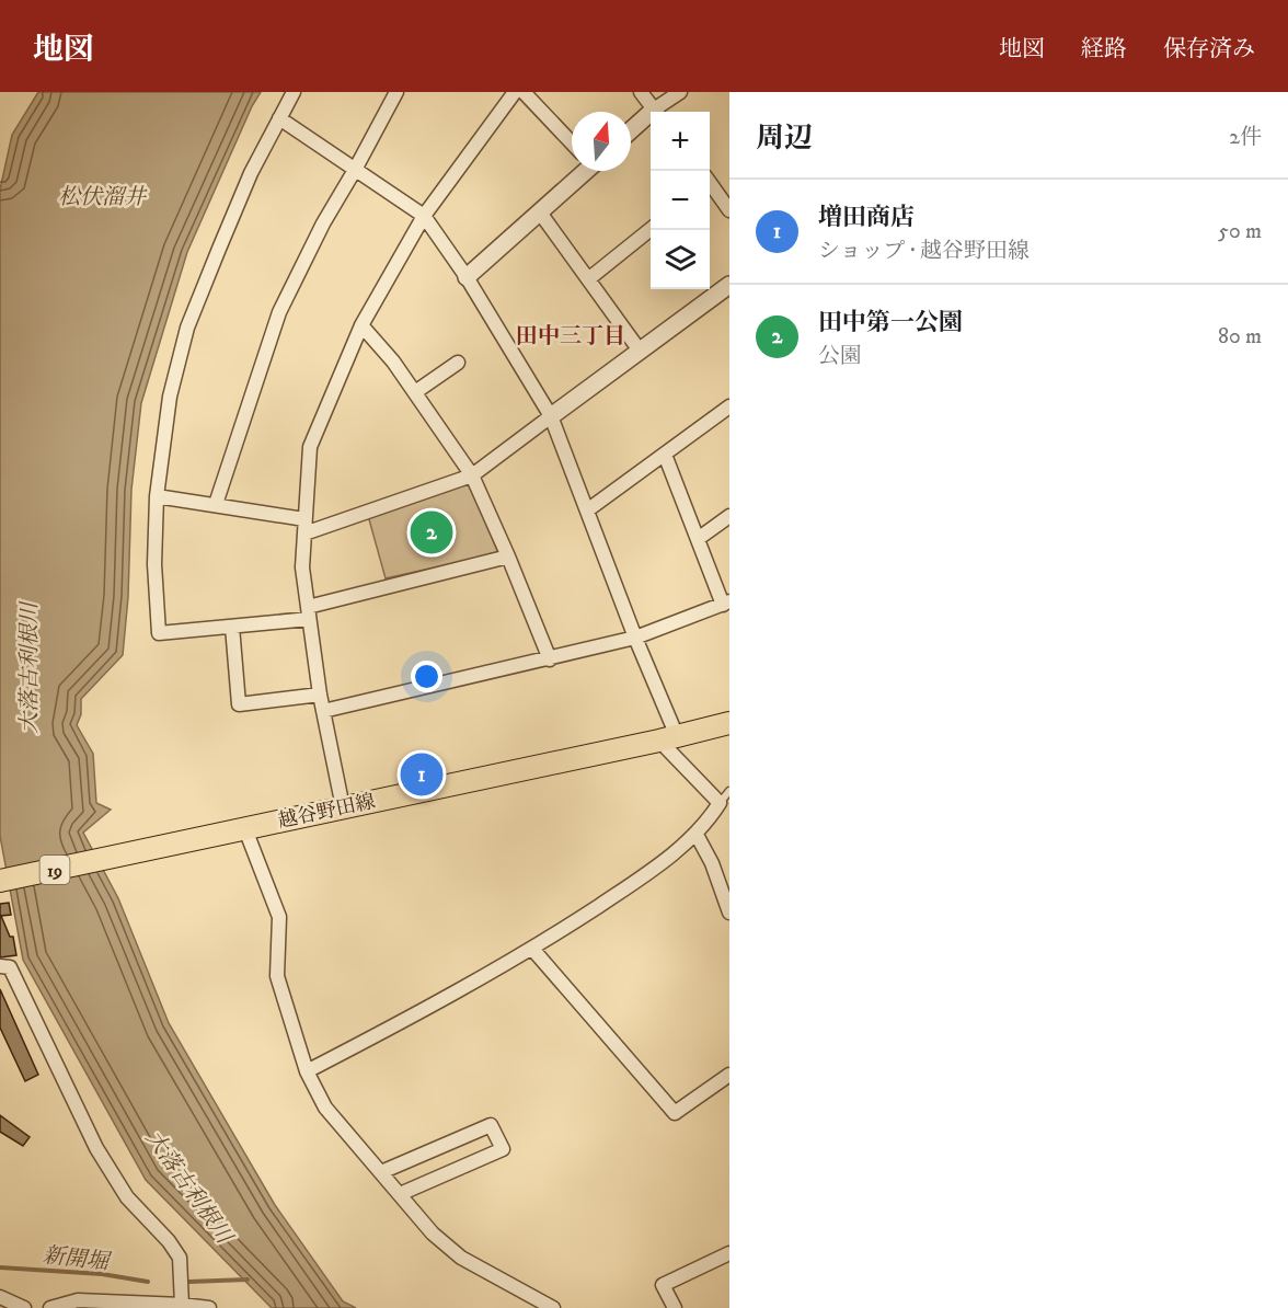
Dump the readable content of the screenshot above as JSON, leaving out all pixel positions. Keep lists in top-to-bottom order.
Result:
{
  "streets": {
    "main road": ["越谷野田線", "19"]
  },
  "districts": ["田中三丁目"],
  "water": ["松伏溜井", "大落古利根川", "新開堀"],
  "north": "top",
  "page": {
    "header": "地図",
    "nav": ["地図", "経路", "保存済み"],
    "heading": ["周辺", "2件"],
    "map_buttons": ["+", "−"],
    "list": [
      {
        "mark": "1",
        "name": "増田商店",
        "note": "ショップ · 越谷野田線",
        "value": "50 m"
      },
      {
        "mark": "2",
        "name": "田中第一公園",
        "note": "公園",
        "value": "80 m"
      }
    ],
    "pins": ["2", "1"]
  }
}
